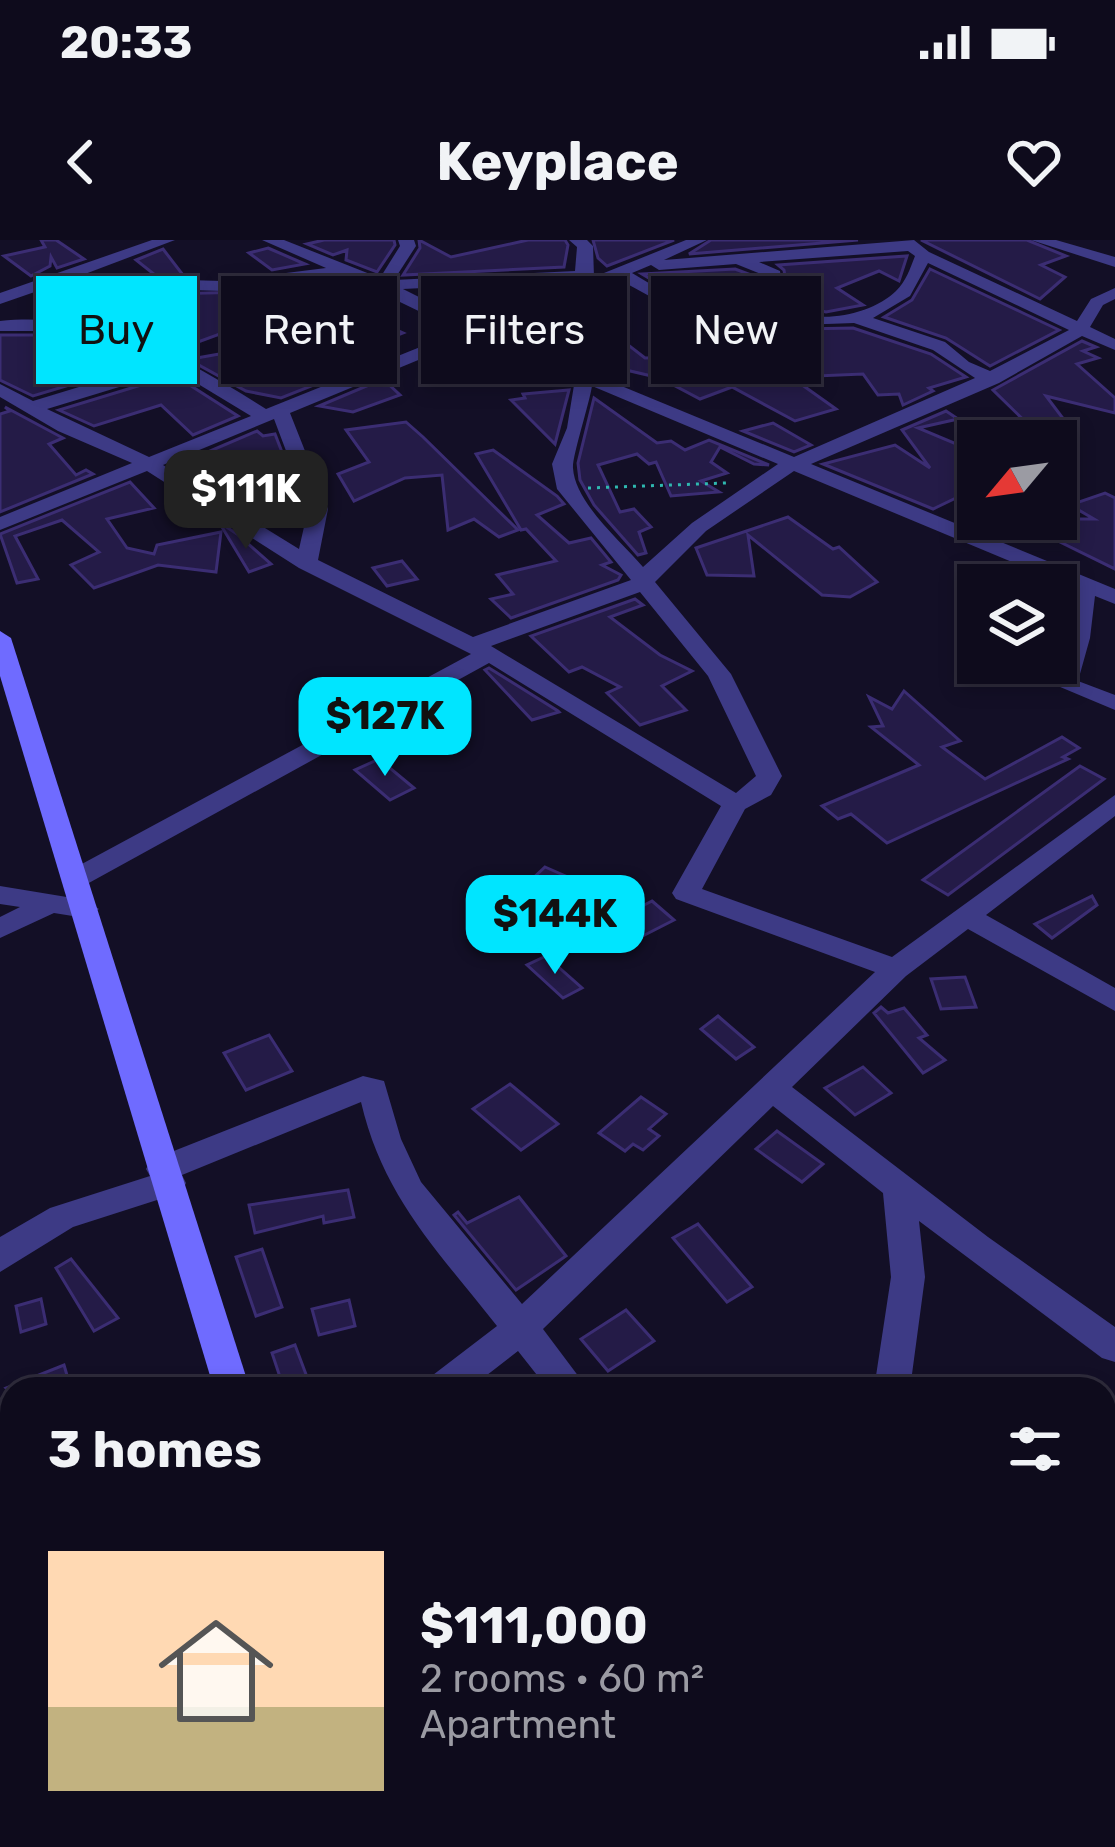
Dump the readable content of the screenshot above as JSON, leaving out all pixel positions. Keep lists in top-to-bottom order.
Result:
{
  "north": "bottom left",
  "page": {
    "status": "20:33",
    "header": "Keyplace",
    "chip": [
      "Buy",
      "Rent",
      "Filters",
      "New"
    ],
    "price": ["$111K", "$127K", "$144K"],
    "heading": "3 homes",
    "list": [
      {
        "name": "$111,000",
        "note": "2 rooms · 60 m² · Apartment"
      }
    ]
  }
}
